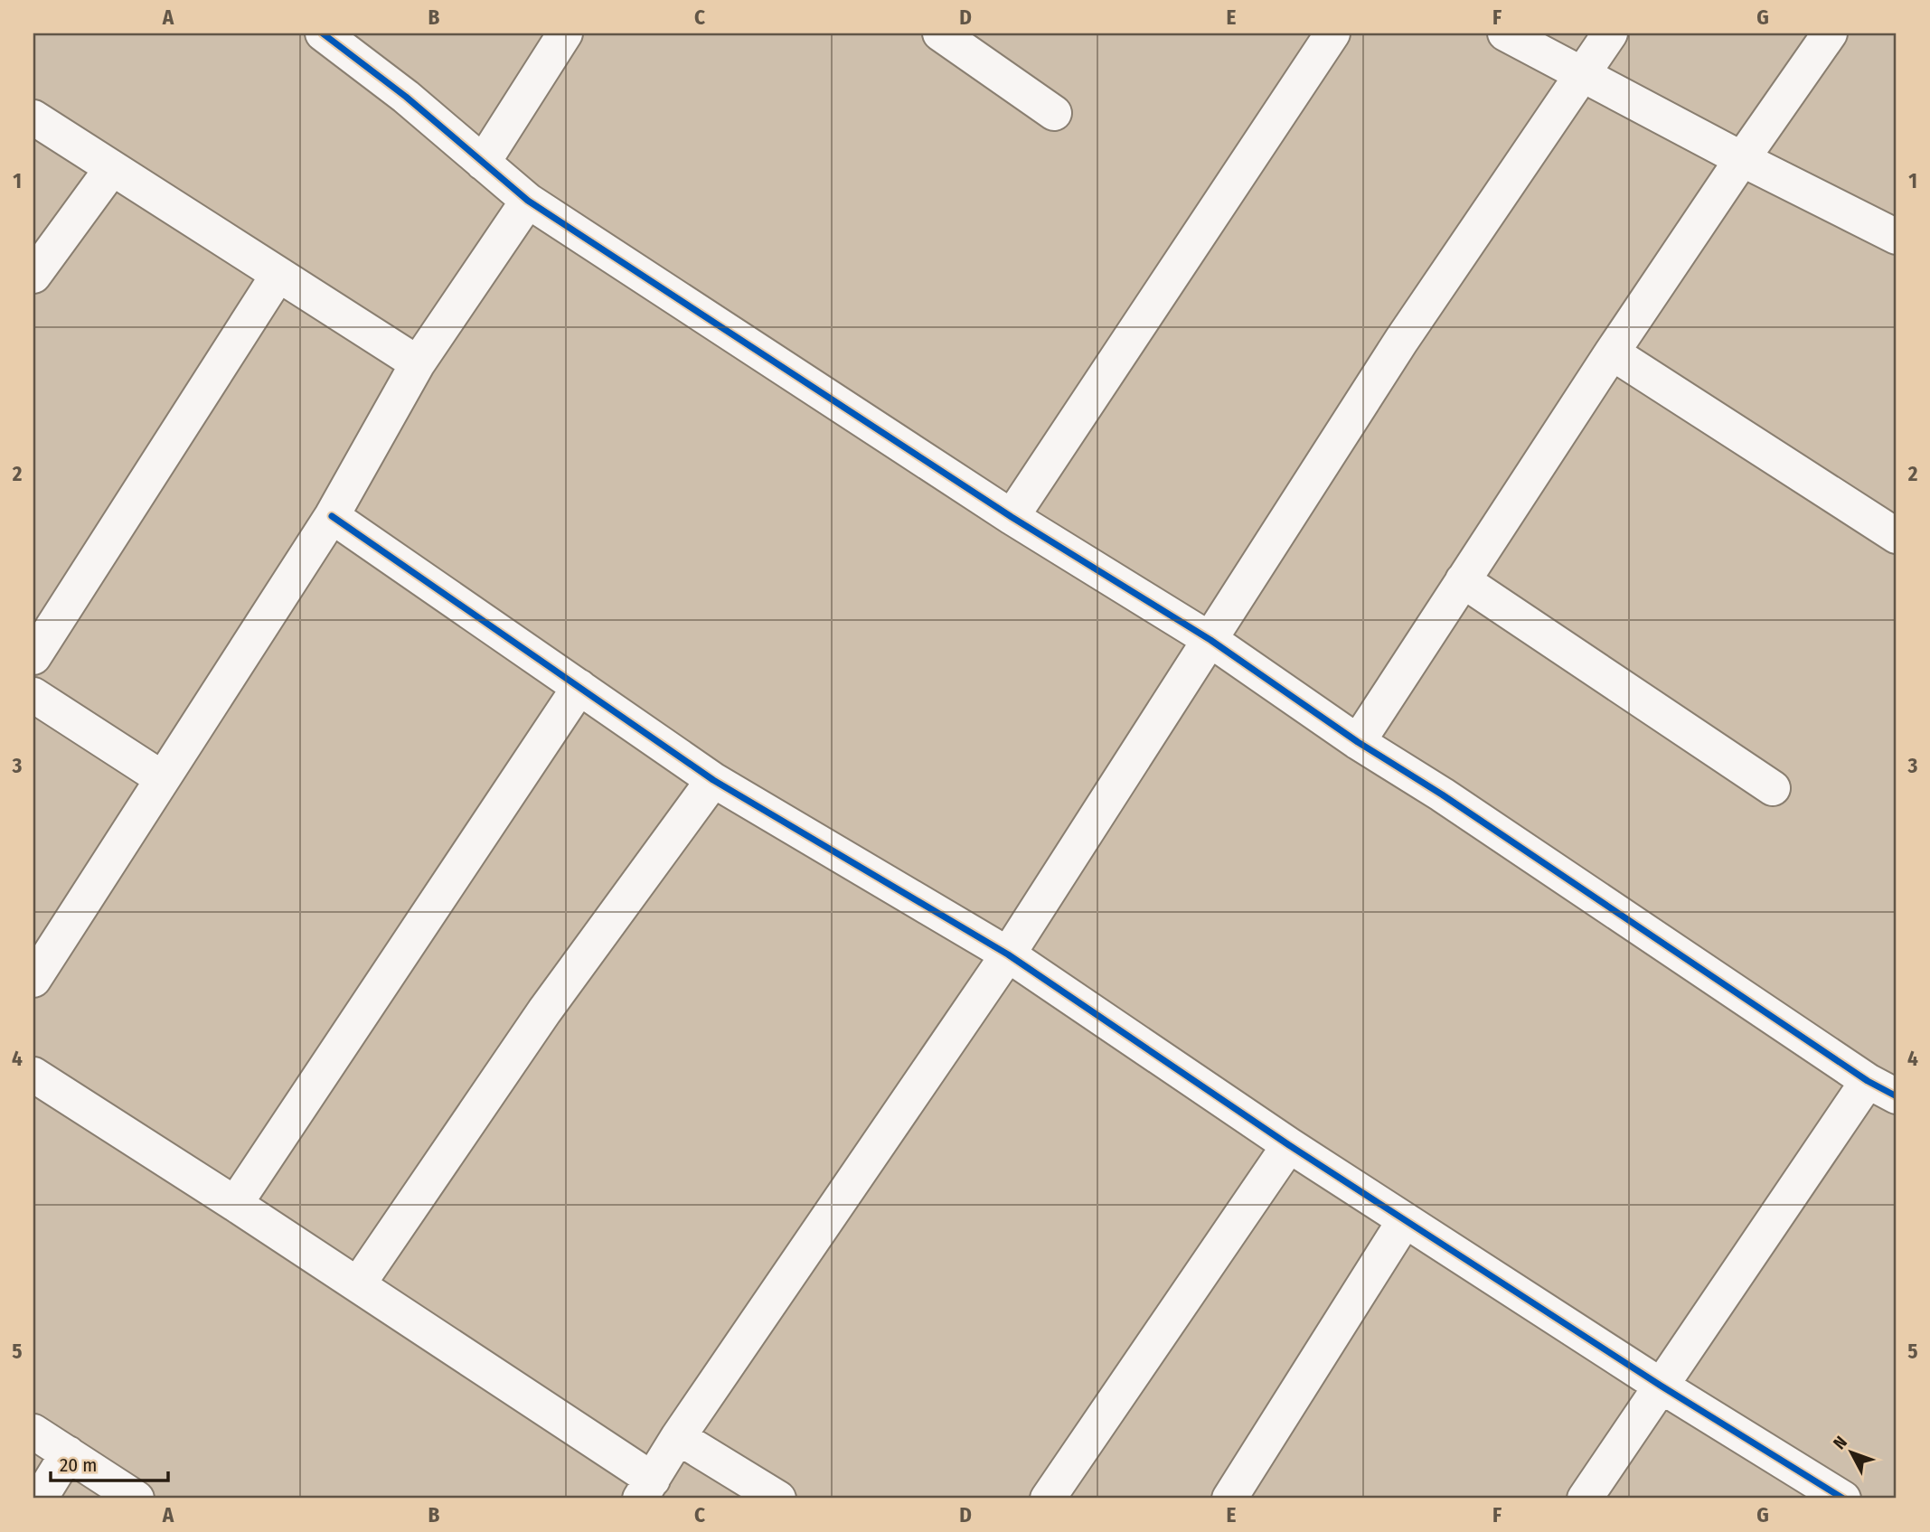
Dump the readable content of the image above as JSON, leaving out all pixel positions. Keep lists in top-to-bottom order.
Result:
{
  "scale_bar": "20 m",
  "north": "top left",
  "grid": {
    "columns": [
      "A",
      "B",
      "C",
      "D",
      "E",
      "F",
      "G"
    ],
    "rows": [
      "1",
      "2",
      "3",
      "4",
      "5"
    ]
  }
}
